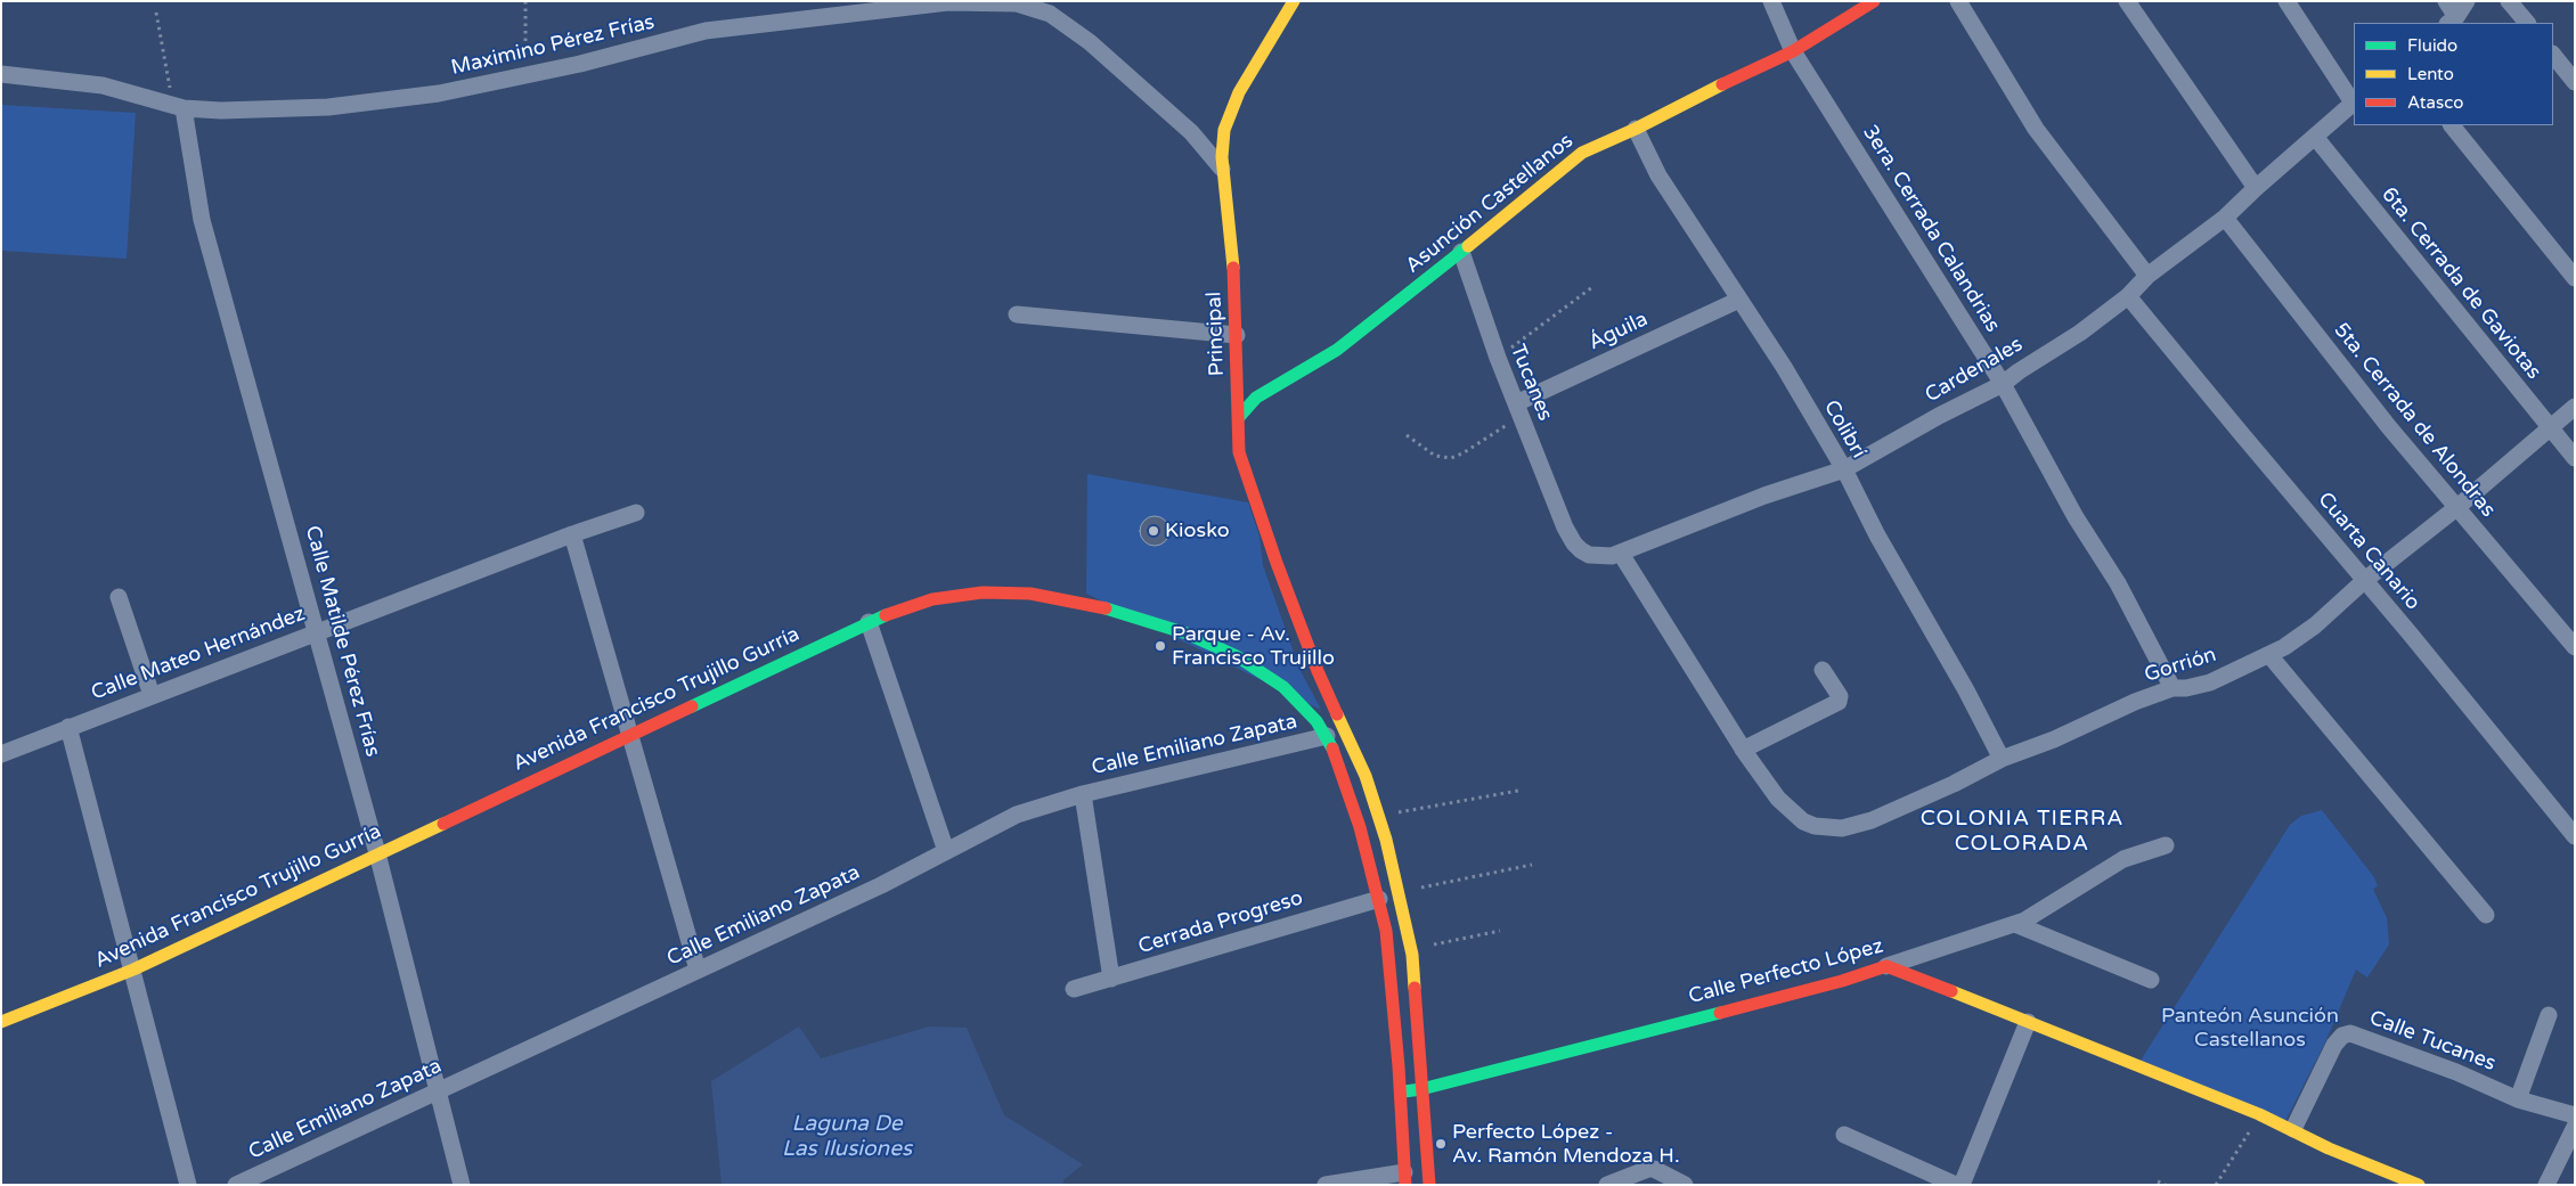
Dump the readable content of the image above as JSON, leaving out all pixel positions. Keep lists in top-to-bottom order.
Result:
{
  "streets": {
    "main road": [
      "Asunción Castellanos",
      "Principal",
      "Avenida Francisco Trujillo Gurría",
      "Calle Perfecto López"
    ],
    "street": [
      "Maximino Pérez Frías",
      "3era. Cerrada Calandrias",
      "6ta. Cerrada de Gaviotas",
      "Águila",
      "Cardenales",
      "Tucanes",
      "5ta. Cerrada de Alondras",
      "Colibrí",
      "Cuarta Canario",
      "Calle Matilde Pérez Frías",
      "Calle Mateo Hernández",
      "Gorrión",
      "Calle Emiliano Zapata",
      "Cerrada Progreso",
      "Calle Tucanes"
    ]
  },
  "crossings": [
    ["Maximino Pérez Frías", "Principal"],
    ["Maximino Pérez Frías", "Calle Matilde Pérez Frías"],
    ["Asunción Castellanos", "3era. Cerrada Calandrias"],
    ["Asunción Castellanos", "Principal"],
    ["Asunción Castellanos", "Tucanes"],
    ["Asunción Castellanos", "Colibrí"],
    ["3era. Cerrada Calandrias", "Cardenales"],
    ["3era. Cerrada Calandrias", "Gorrión"],
    ["6ta. Cerrada de Gaviotas", "Cardenales"],
    ["6ta. Cerrada de Gaviotas", "Gorrión"],
    ["Águila", "Tucanes"],
    ["Águila", "Colibrí"],
    ["Principal", "Calle Perfecto López"],
    ["Cardenales", "Tucanes"],
    ["Cardenales", "5ta. Cerrada de Alondras"],
    ["Cardenales", "Colibrí"],
    ["Cardenales", "Cuarta Canario"],
    ["Cardenales", "Gorrión"],
    ["5ta. Cerrada de Alondras", "Gorrión"],
    ["Colibrí", "Gorrión"],
    ["Cuarta Canario", "Gorrión"],
    ["Calle Matilde Pérez Frías", "Calle Mateo Hernández"],
    ["Calle Matilde Pérez Frías", "Avenida Francisco Trujillo Gurría"],
    ["Calle Matilde Pérez Frías", "Calle Emiliano Zapata"],
    ["Avenida Francisco Trujillo Gurría", "Calle Emiliano Zapata"],
    ["Avenida Francisco Trujillo Gurría", "Cerrada Progreso"],
    ["Avenida Francisco Trujillo Gurría", "Calle Perfecto López"]
  ],
  "districts": ["COLONIA TIERRA COLORADA"],
  "water": ["Laguna De Las Ilusiones"],
  "parks": ["Panteón Asunción Castellanos"],
  "places": ["Kiosko", "Parque - Av. Francisco Trujillo", "Perfecto López - Av. Ramón Mendoza H."],
  "legend": ["Fluido", "Lento", "Atasco"]
}
